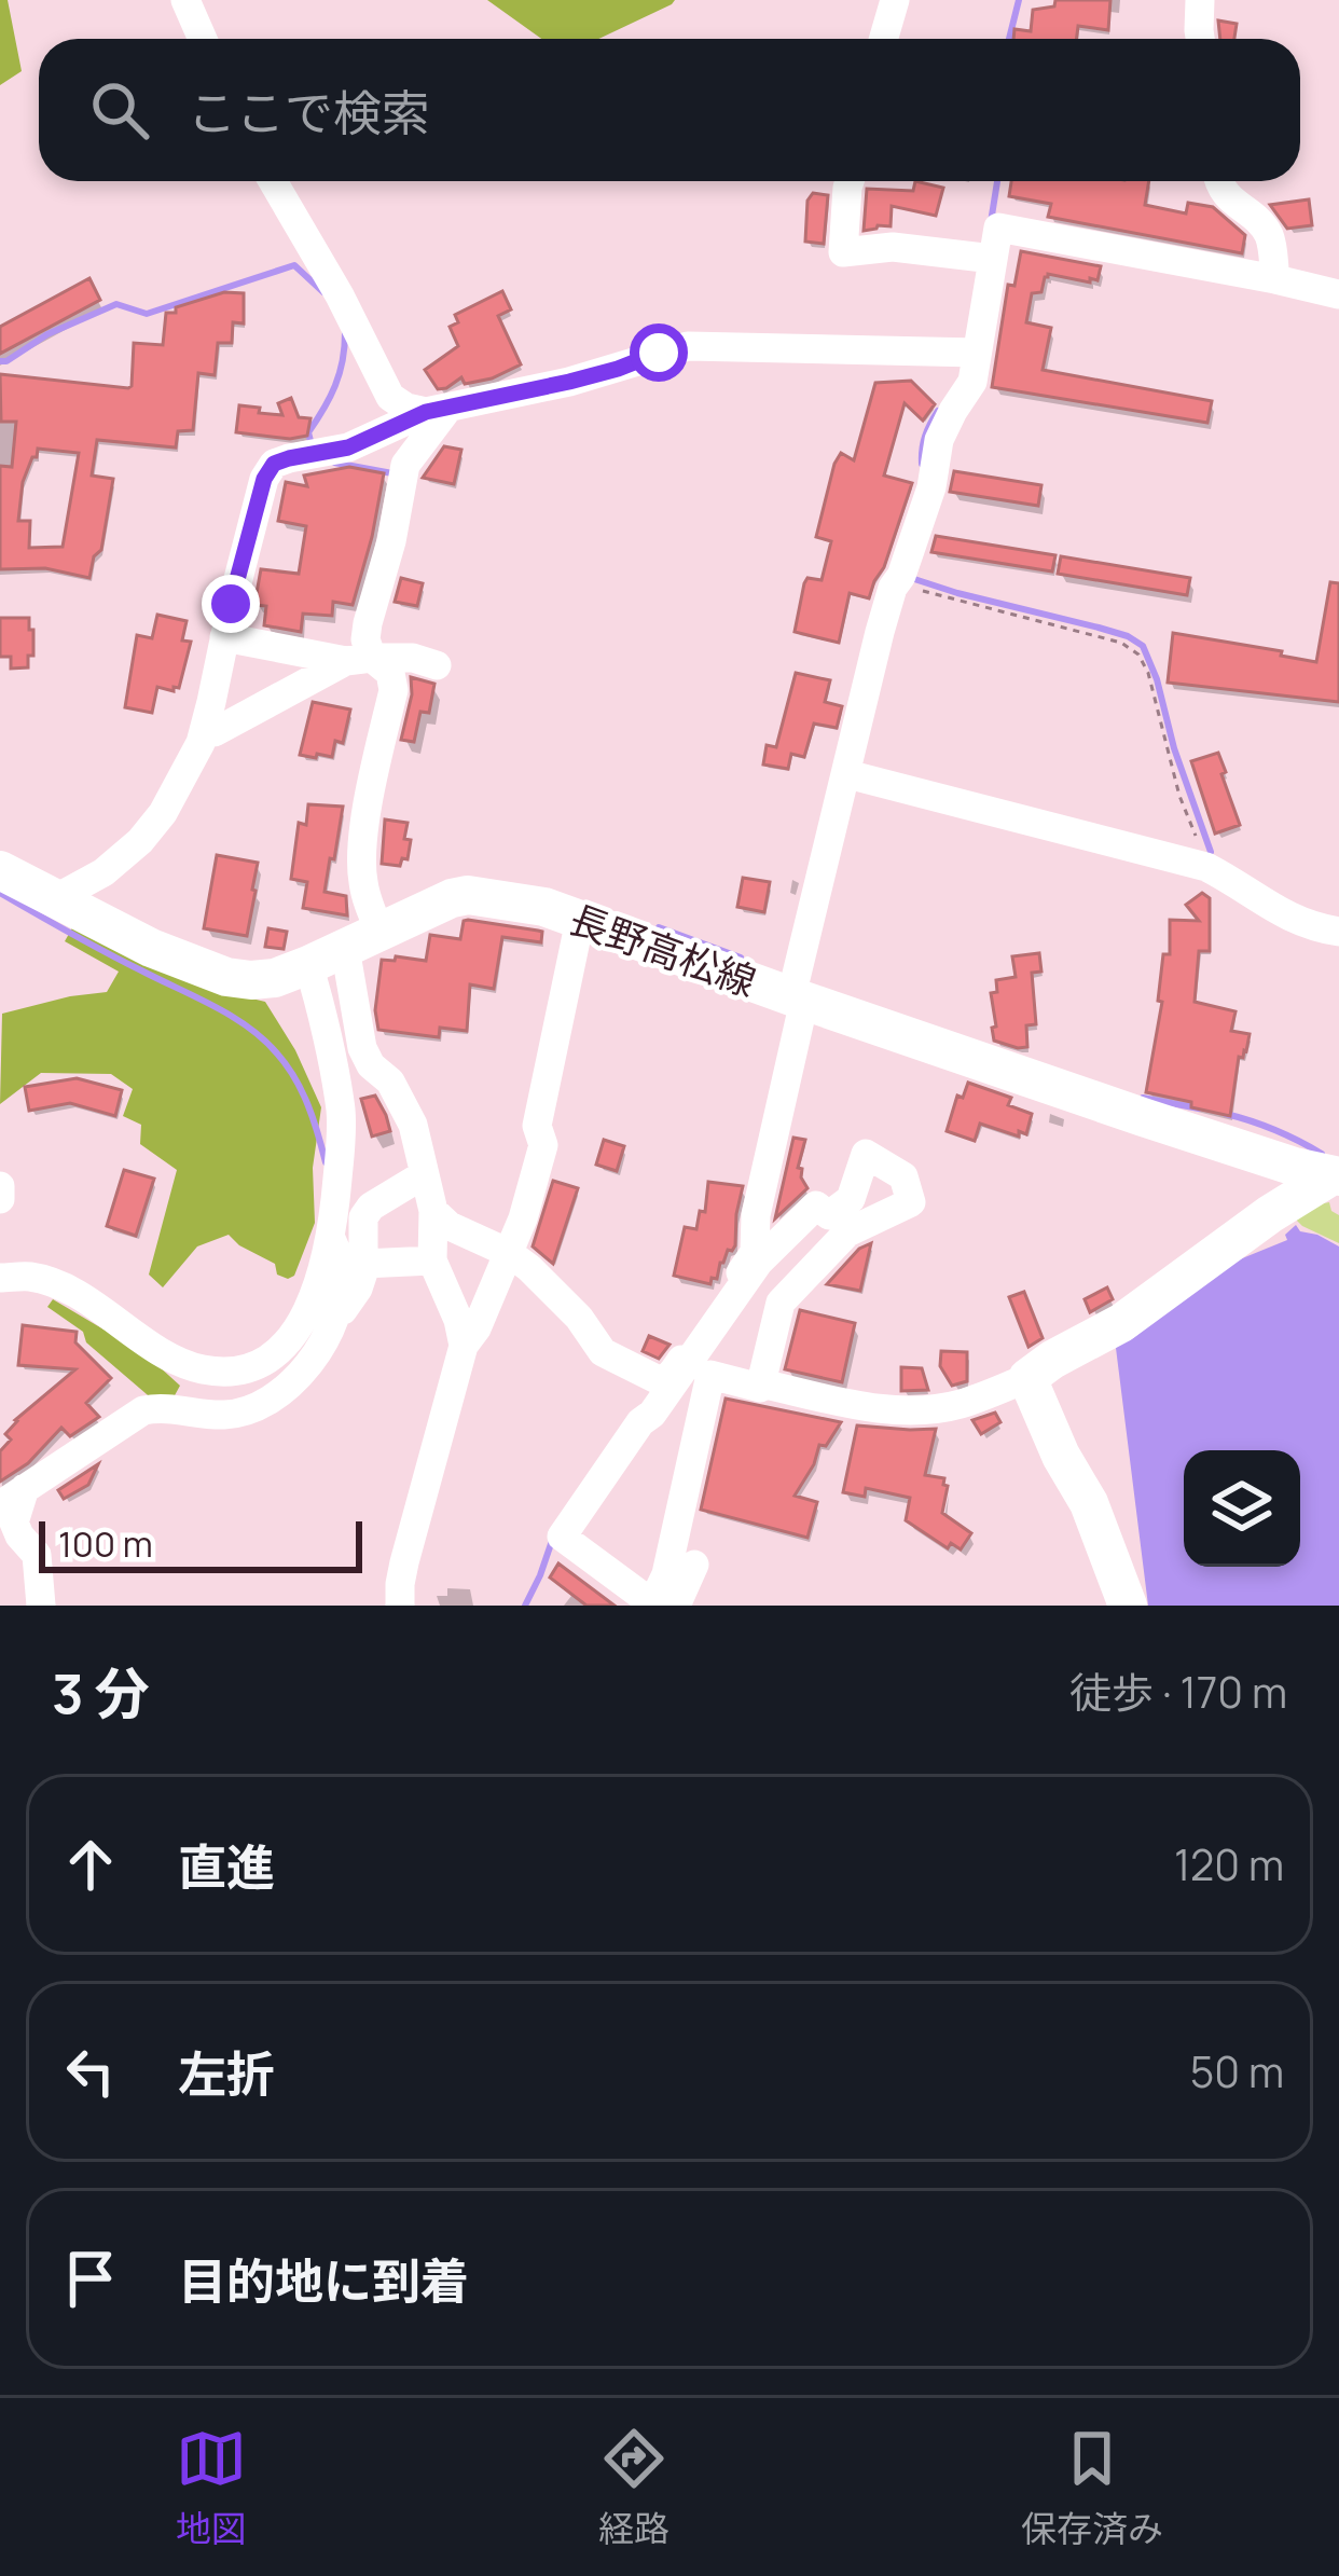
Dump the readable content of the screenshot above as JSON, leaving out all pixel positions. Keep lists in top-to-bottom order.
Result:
{
  "streets": {
    "main road": ["長野高松線"]
  },
  "scale_bar": "100 m",
  "page": {
    "search": "ここで検索",
    "scale": "100 m",
    "heading": ["3 分", "徒歩 · 170 m"],
    "list": [
      ["直進", "120 m"],
      ["左折", "50 m"],
      "目的地に到着"
    ],
    "nav": ["地図", "経路", "保存済み"]
  }
}
